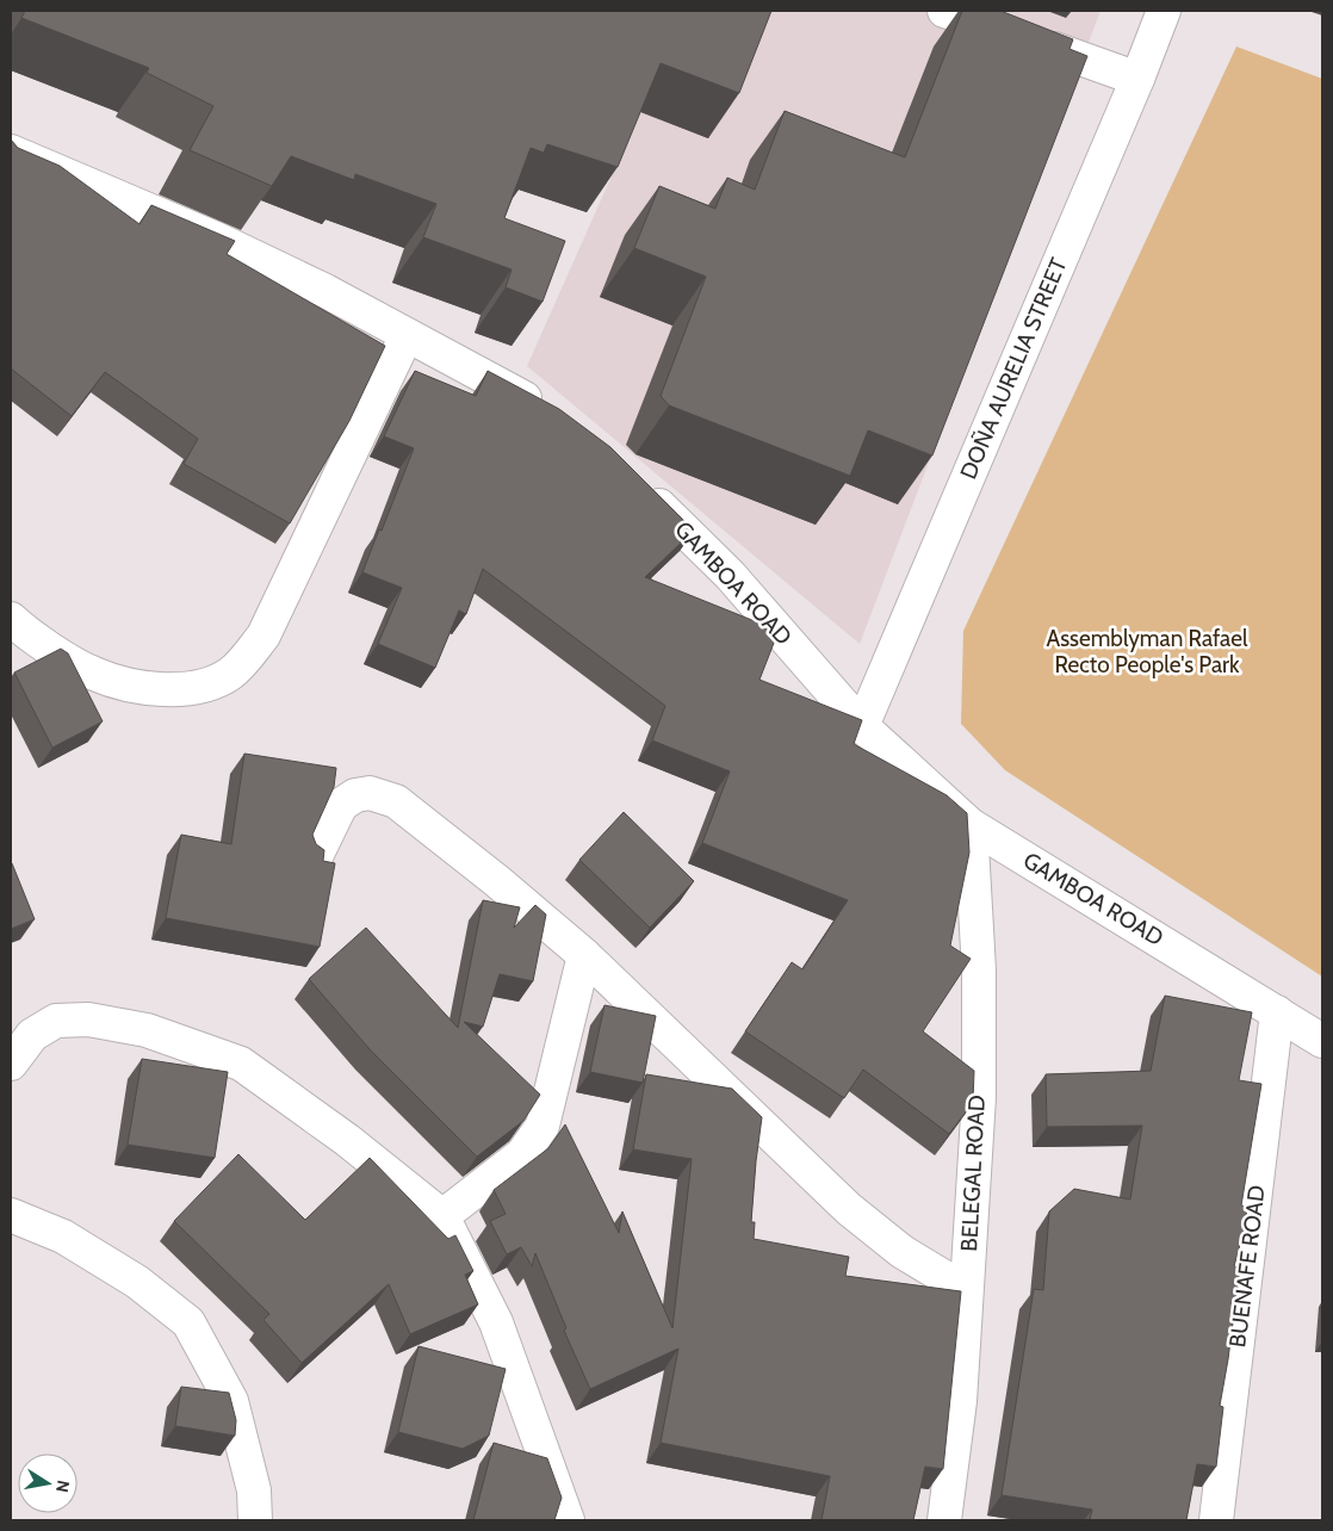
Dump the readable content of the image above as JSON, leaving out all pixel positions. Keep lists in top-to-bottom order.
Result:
{
  "streets": {
    "street": [
      "DOÑA AURELIA STREET",
      "GAMBOA ROAD",
      "BELEGAL ROAD",
      "BUENAFE ROAD"
    ]
  },
  "crossings": [
    ["DOÑA AURELIA STREET", "GAMBOA ROAD"],
    ["GAMBOA ROAD", "BELEGAL ROAD"],
    ["GAMBOA ROAD", "BUENAFE ROAD"]
  ],
  "parks": ["Assemblyman Rafael Recto People's Park"],
  "north": "right"
}
